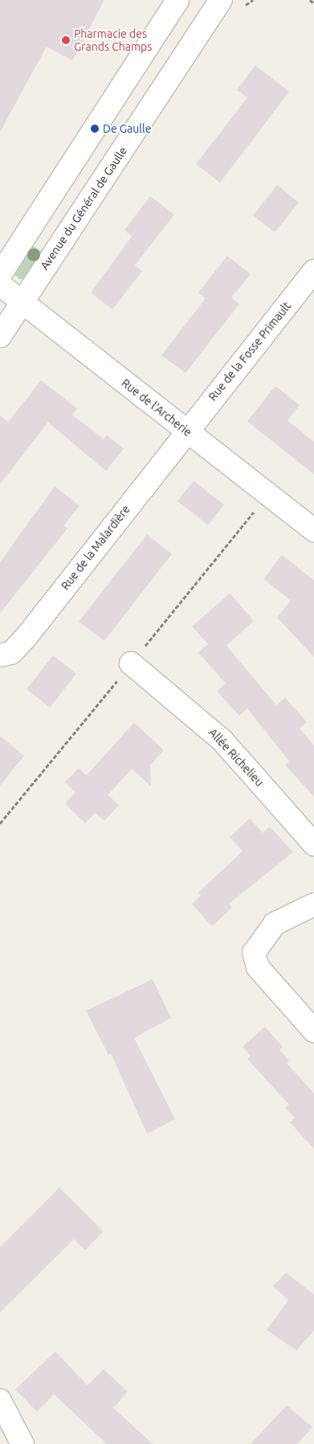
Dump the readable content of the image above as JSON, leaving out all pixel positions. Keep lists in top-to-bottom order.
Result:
{
  "streets": {
    "street": [
      "Avenue du Général de Gaulle",
      "Rue de la Fosse Primault",
      "Rue de l'Archerie",
      "Rue de la Malardière",
      "Allée Richelieu"
    ]
  },
  "crossings": [
    ["Avenue du Général de Gaulle", "Rue de l'Archerie"],
    ["Rue de la Fosse Primault", "Rue de l'Archerie"],
    ["Rue de la Fosse Primault", "Rue de la Malardière"],
    ["Rue de l'Archerie", "Rue de la Malardière"]
  ],
  "places": ["Pharmacie des Grands Champs", "De Gaulle"]
}
